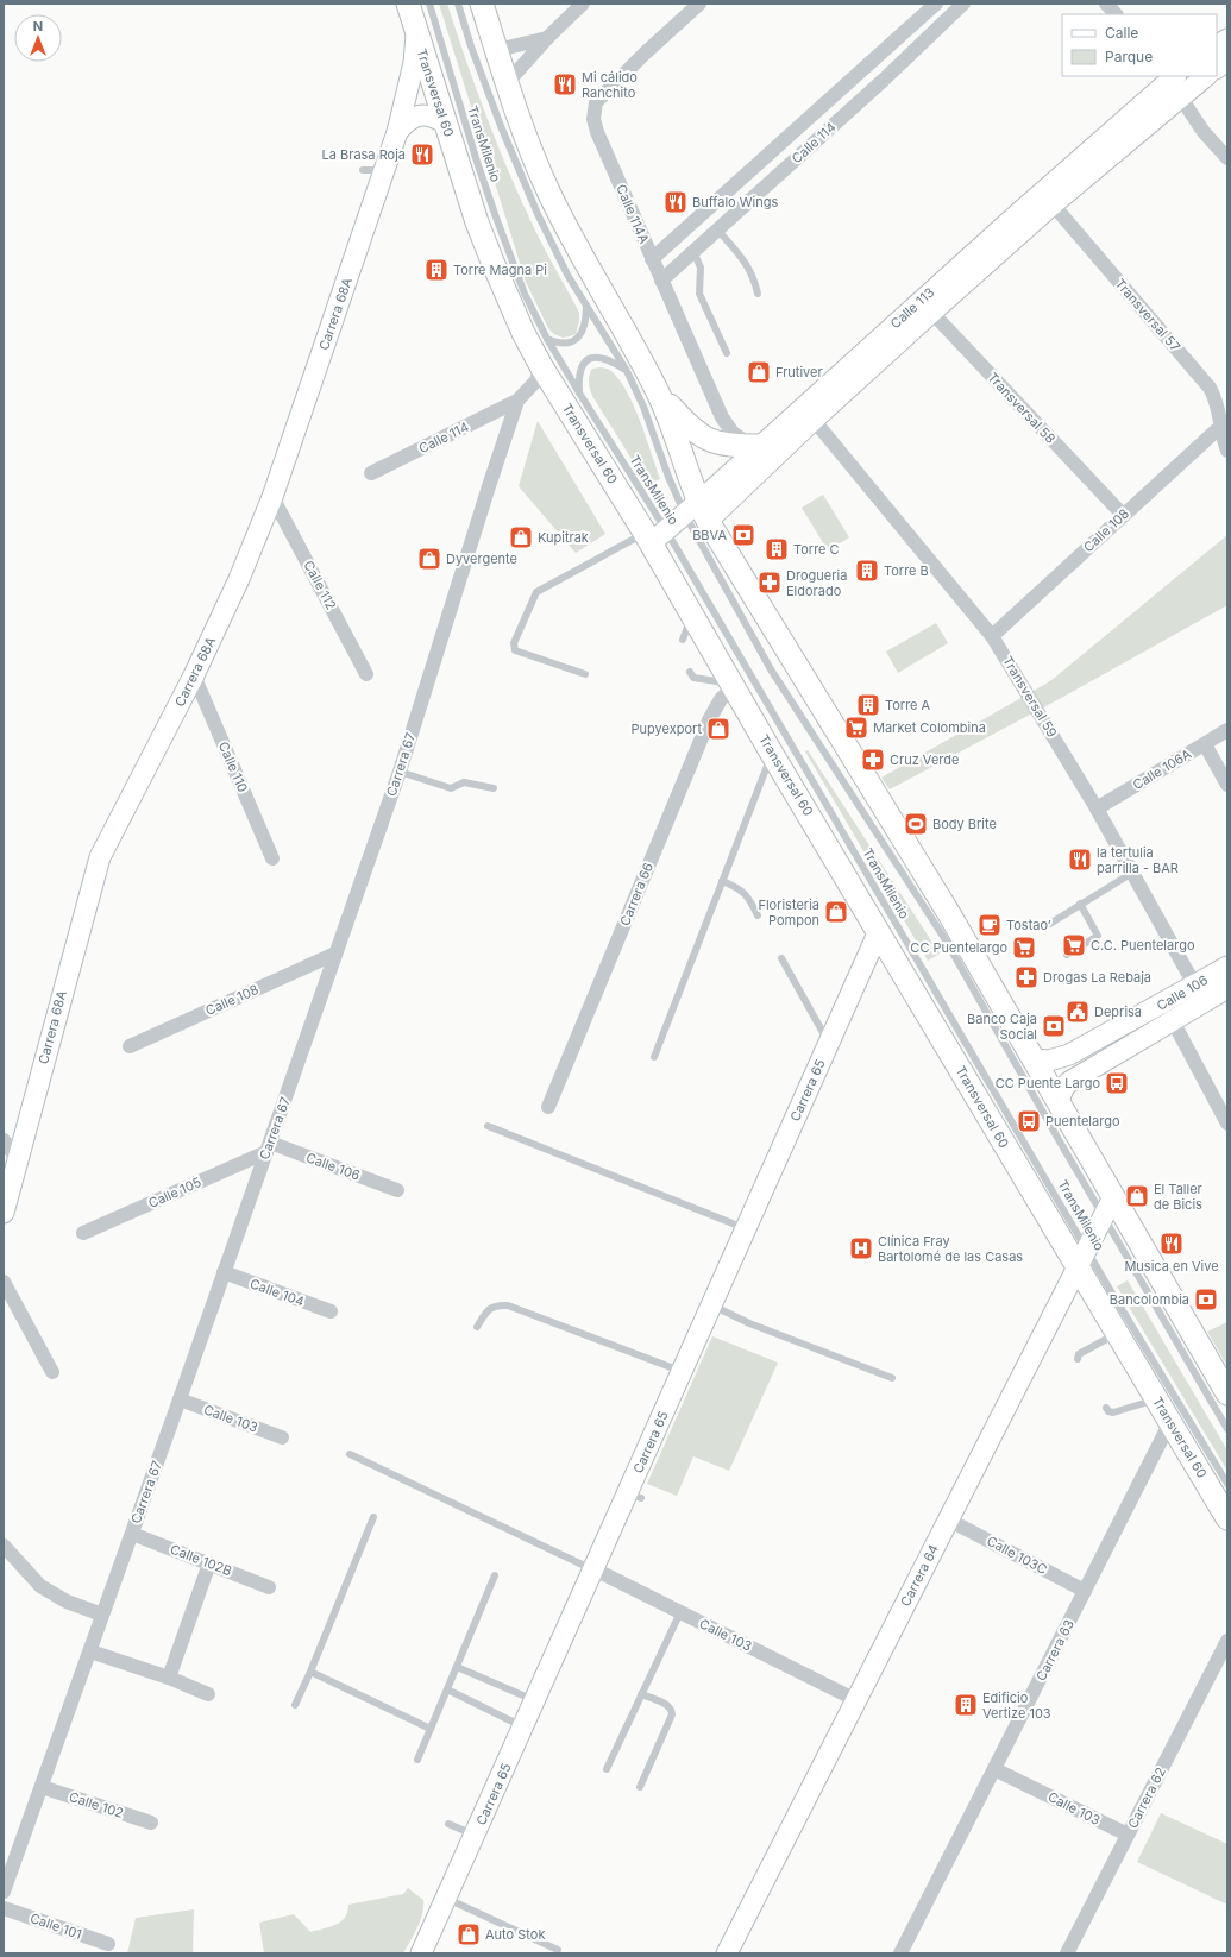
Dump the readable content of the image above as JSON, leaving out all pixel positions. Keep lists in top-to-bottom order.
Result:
{
  "streets": {
    "main road": ["Transversal 60"],
    "street": [
      "Calle 114",
      "Calle 114A",
      "Calle 113",
      "Carrera 68A",
      "Transversal 57",
      "Transversal 58",
      "Calle 108",
      "Calle 112",
      "Transversal 59",
      "Carrera 67",
      "Calle 110",
      "Calle 106A",
      "Carrera 66",
      "Calle 106",
      "Carrera 65",
      "Calle 105",
      "Calle 104",
      "Calle 103",
      "Calle 103C",
      "Calle 102B",
      "Carrera 64",
      "Carrera 63",
      "Carrera 62",
      "Calle 102",
      "Calle 101"
    ],
    "lane": ["TransMilenio"]
  },
  "crossings": [
    ["Transversal 60", "TransMilenio"],
    ["Transversal 60", "Calle 113"],
    ["Transversal 60", "Carrera 68A"],
    ["Transversal 60", "Carrera 67"],
    ["Transversal 60", "Carrera 66"],
    ["Transversal 60", "Carrera 65"],
    ["Transversal 60", "Carrera 64"],
    ["Transversal 60", "Carrera 63"],
    ["Calle 114", "Calle 114A"],
    ["Calle 114", "Carrera 67"],
    ["TransMilenio", "Calle 113"],
    ["TransMilenio", "Carrera 64"],
    ["Calle 114A", "Calle 113"],
    ["Calle 113", "Transversal 57"],
    ["Calle 113", "Transversal 58"],
    ["Calle 113", "Transversal 59"],
    ["Carrera 68A", "Calle 112"],
    ["Carrera 68A", "Calle 110"],
    ["Transversal 57", "Calle 108"],
    ["Transversal 58", "Calle 108"],
    ["Calle 108", "Transversal 59"],
    ["Calle 108", "Carrera 67"],
    ["Transversal 59", "Calle 106A"],
    ["Transversal 59", "Calle 106"],
    ["Carrera 67", "Calle 106"],
    ["Carrera 67", "Calle 105"],
    ["Carrera 67", "Calle 104"],
    ["Carrera 67", "Calle 103"],
    ["Carrera 67", "Calle 102B"],
    ["Carrera 67", "Calle 102"],
    ["Calle 106", "Calle 105"],
    ["Carrera 65", "Calle 103"],
    ["Calle 103", "Carrera 64"],
    ["Calle 103", "Carrera 63"],
    ["Calle 103", "Carrera 62"],
    ["Calle 103C", "Carrera 64"],
    ["Calle 103C", "Carrera 63"]
  ],
  "places": {
    "restaurant": [
      "Mi cálido Ranchito",
      "La Brasa Roja",
      "Buffalo Wings",
      "la tertulia parrilla - BAR",
      "Musica en Vive"
    ],
    "building": [
      "Torre Magna Pi",
      "Torre C",
      "Torre B",
      "Torre A",
      "Edificio Vertize 103"
    ],
    "shop": [
      "Frutiver",
      "Kupitrak",
      "Dyvergente",
      "Pupyexport",
      "Floristeria Pompon",
      "El Taller de Bicis",
      "Auto Stok"
    ],
    "bank": ["BBVA", "Banco Caja Social", "Bancolombia"],
    "pharmacy": ["Drogueria Eldorado", "Cruz Verde", "Drogas La Rebaja"],
    "supermarket": ["Market Colombina", "C.C. Puentelargo", "CC Puentelargo"],
    "sports": ["Body Brite"],
    "cafe": ["Tostao’"],
    "public building": ["Deprisa"],
    "bus stop": ["CC Puente Largo", "Puentelargo"],
    "hospital": ["Clínica Fray Bartolomé de las Casas"]
  },
  "legend": ["Calle", "Parque"],
  "north": "top"
}
